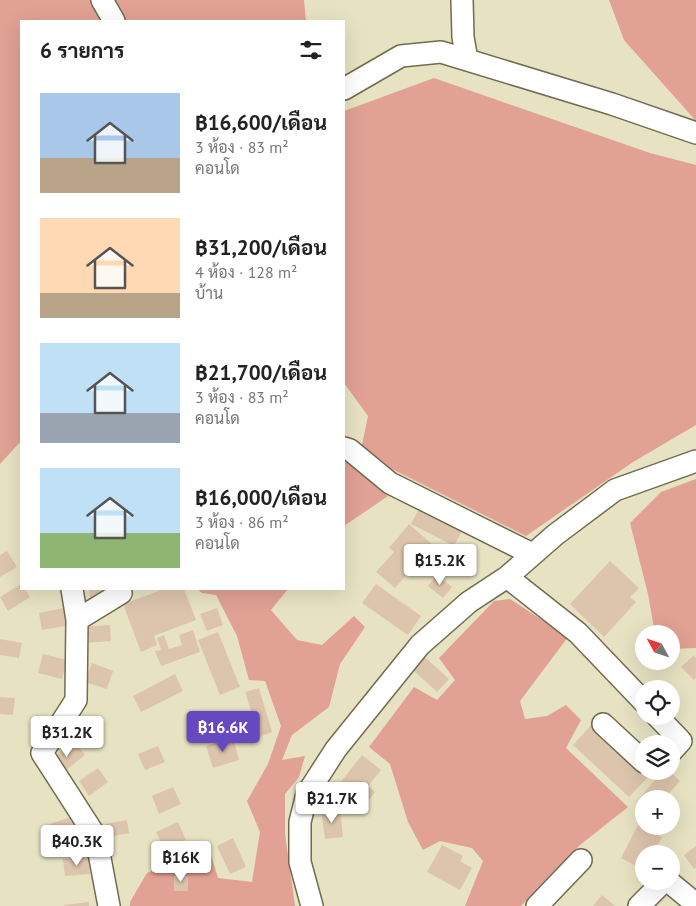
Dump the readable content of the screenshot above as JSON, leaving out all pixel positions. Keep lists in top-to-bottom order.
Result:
{
  "north": "top left",
  "page": {
    "heading": "6 รายการ",
    "list": [
      {
        "name": "฿16,600/เดือน",
        "note": "3 ห้อง · 83 m² · คอนโด"
      },
      {
        "name": "฿31,200/เดือน",
        "note": "4 ห้อง · 128 m² · บ้าน"
      },
      {
        "name": "฿21,700/เดือน",
        "note": "3 ห้อง · 83 m² · คอนโด"
      },
      {
        "name": "฿16,000/เดือน",
        "note": "3 ห้อง · 86 m² · คอนโด"
      }
    ],
    "price": [
      "฿15.2K",
      "฿16.6K",
      "฿31.2K",
      "฿21.7K",
      "฿40.3K",
      "฿16K"
    ],
    "map_buttons": ["+", "−"]
  }
}
